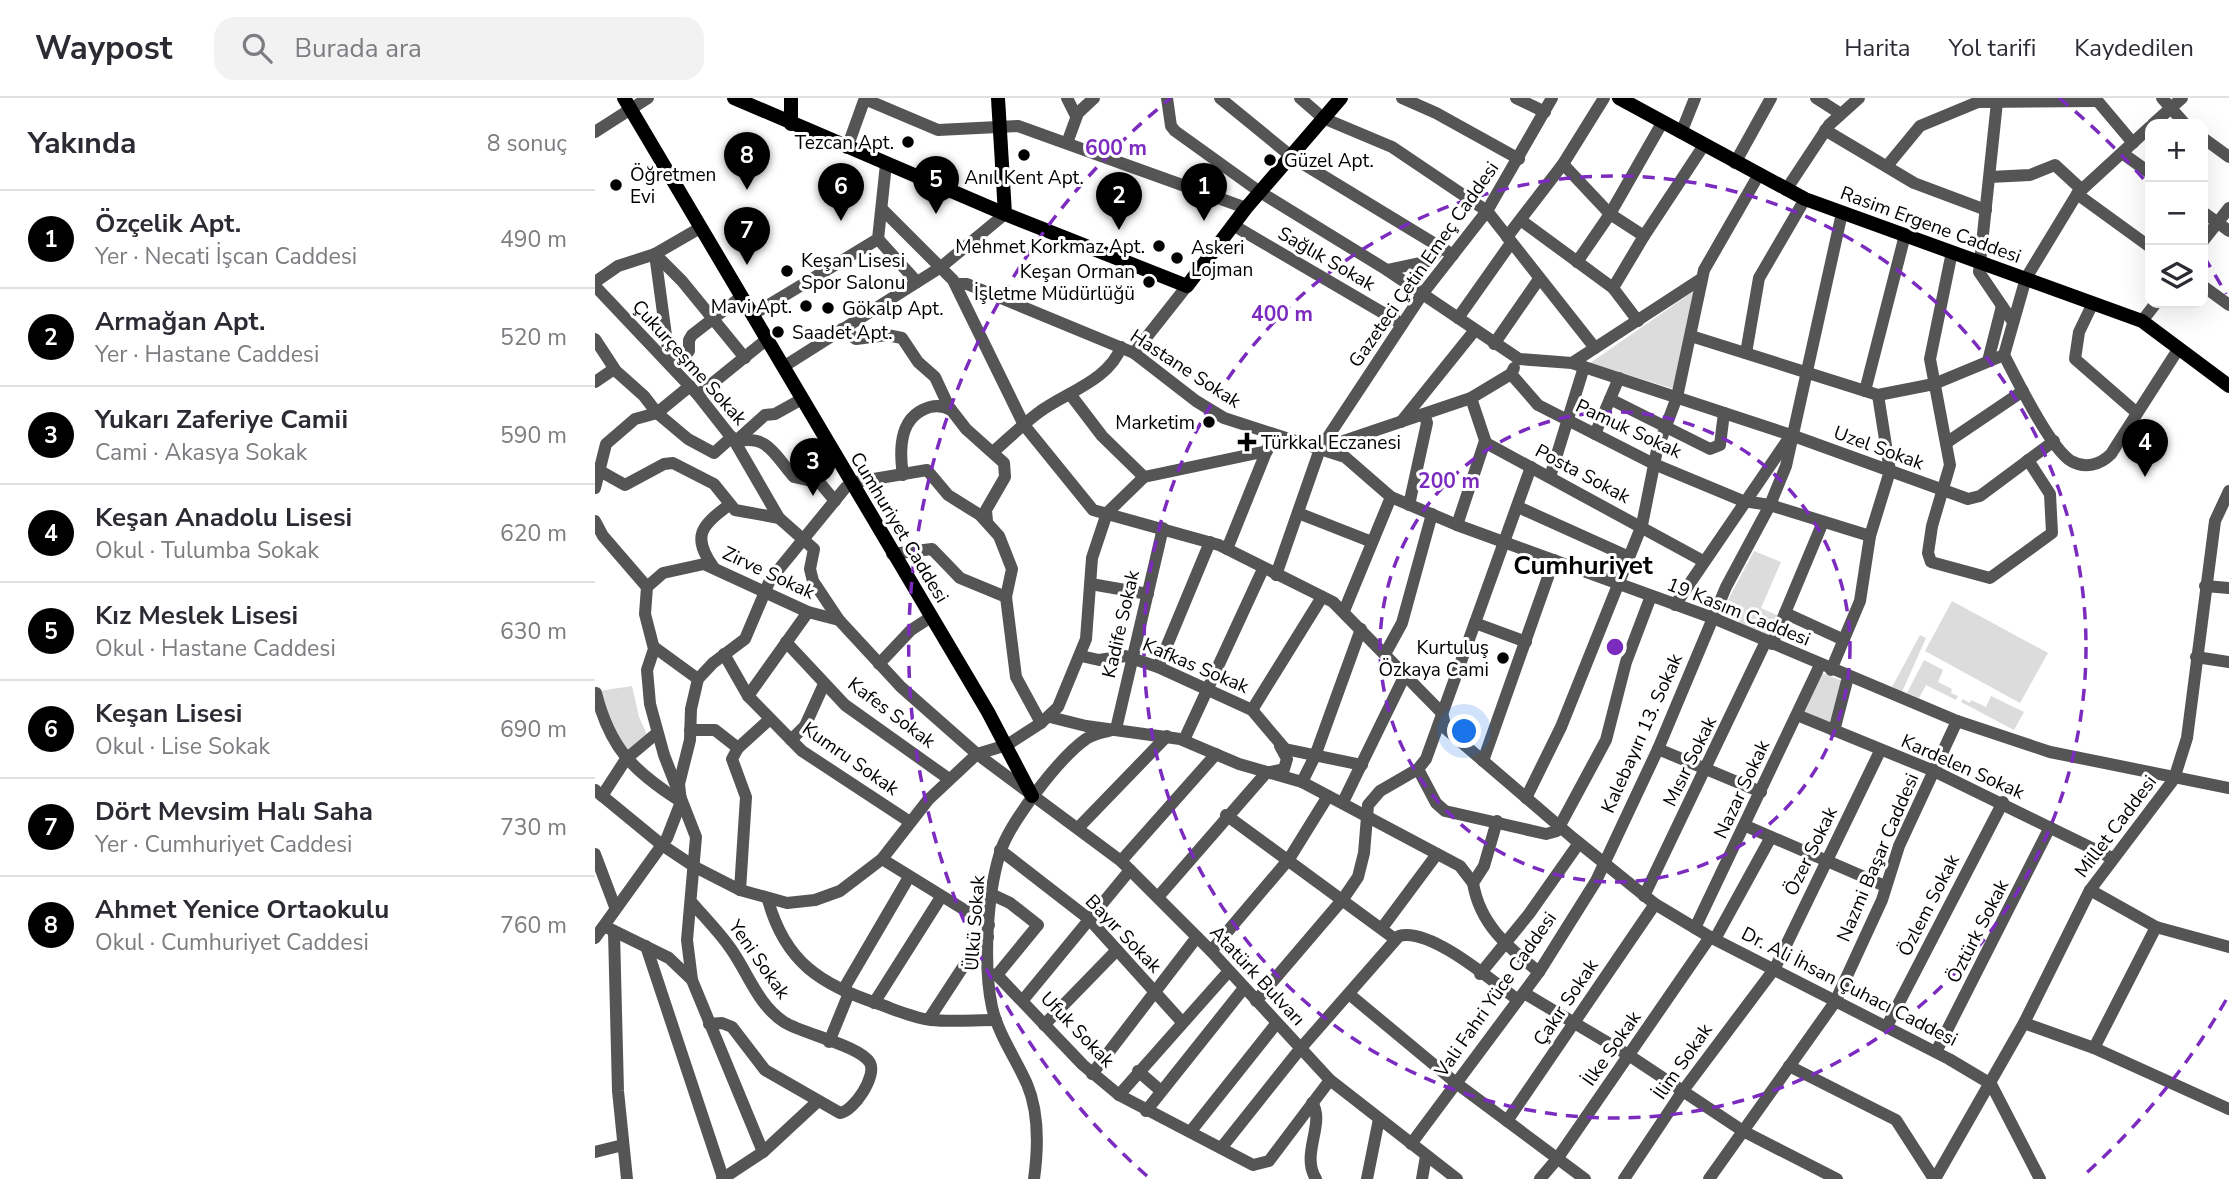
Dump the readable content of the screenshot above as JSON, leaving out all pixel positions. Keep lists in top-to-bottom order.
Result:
{
  "streets": {
    "main road": ["Rasim Ergene Caddesi", "Cumhuriyet Caddesi"],
    "street": [
      "Sağlık Sokak",
      "Gazeteci Çetin Emeç Caddesi",
      "Çukurçeşme Sokak",
      "Hastane Sokak",
      "Pamuk Sokak",
      "Uzel Sokak",
      "Posta Sokak",
      "Zirve Sokak",
      "19 Kasım Caddesi",
      "Kadife Sokak",
      "Kafkas Sokak",
      "Kafes Sokak",
      "Kalebayırı 13. Sokak",
      "Kumru Sokak",
      "Mısır Sokak",
      "Kardelen Sokak",
      "Nazar Sokak",
      "Millet Caddesi",
      "Özer Sokak",
      "Nazmi Başar Caddesi",
      "Özlem Sokak",
      "Ülkü Sokak",
      "Öztürk Sokak",
      "Bayır Sokak",
      "Yeni Sokak",
      "Atatürk Bulvarı",
      "Dr. Ali İhsan Çuhacı Caddesi",
      "Vali Fahri Yüce Caddesi",
      "Çakır Sokak",
      "Ufuk Sokak",
      "İlke Sokak",
      "İlim Sokak"
    ]
  },
  "crossings": [
    ["Rasim Ergene Caddesi", "Kalebayırı 13. Sokak"],
    ["Sağlık Sokak", "Gazeteci Çetin Emeç Caddesi"],
    ["Gazeteci Çetin Emeç Caddesi", "Hastane Sokak"],
    ["Gazeteci Çetin Emeç Caddesi", "19 Kasım Caddesi"],
    ["Gazeteci Çetin Emeç Caddesi", "Dr. Ali İhsan Çuhacı Caddesi"],
    ["Hastane Sokak", "19 Kasım Caddesi"],
    ["Hastane Sokak", "Dr. Ali İhsan Çuhacı Caddesi"],
    ["Pamuk Sokak", "Kalebayırı 13. Sokak"],
    ["Pamuk Sokak", "Mısır Sokak"],
    ["Pamuk Sokak", "Nazar Sokak"],
    ["Uzel Sokak", "Kalebayırı 13. Sokak"],
    ["Uzel Sokak", "Nazar Sokak"],
    ["Cumhuriyet Caddesi", "Ülkü Sokak"],
    ["Cumhuriyet Caddesi", "Atatürk Bulvarı"],
    ["Zirve Sokak", "Kumru Sokak"],
    ["19 Kasım Caddesi", "Kalebayırı 13. Sokak"],
    ["19 Kasım Caddesi", "Mısır Sokak"],
    ["19 Kasım Caddesi", "Nazar Sokak"],
    ["19 Kasım Caddesi", "Millet Caddesi"],
    ["19 Kasım Caddesi", "Nazmi Başar Caddesi"],
    ["Kadife Sokak", "Kafkas Sokak"],
    ["Kadife Sokak", "Ülkü Sokak"],
    ["Kadife Sokak", "Dr. Ali İhsan Çuhacı Caddesi"],
    ["Kalebayırı 13. Sokak", "Dr. Ali İhsan Çuhacı Caddesi"],
    ["Kalebayırı 13. Sokak", "Vali Fahri Yüce Caddesi"],
    ["Mısır Sokak", "Dr. Ali İhsan Çuhacı Caddesi"],
    ["Kardelen Sokak", "Nazar Sokak"],
    ["Kardelen Sokak", "Millet Caddesi"],
    ["Kardelen Sokak", "Özer Sokak"],
    ["Kardelen Sokak", "Nazmi Başar Caddesi"],
    ["Kardelen Sokak", "Özlem Sokak"],
    ["Kardelen Sokak", "Öztürk Sokak"],
    ["Nazar Sokak", "Dr. Ali İhsan Çuhacı Caddesi"],
    ["Millet Caddesi", "Dr. Ali İhsan Çuhacı Caddesi"],
    ["Özer Sokak", "Dr. Ali İhsan Çuhacı Caddesi"],
    ["Özer Sokak", "İlim Sokak"],
    ["Nazmi Başar Caddesi", "Dr. Ali İhsan Çuhacı Caddesi"],
    ["Özlem Sokak", "Dr. Ali İhsan Çuhacı Caddesi"],
    ["Ülkü Sokak", "Bayır Sokak"],
    ["Ülkü Sokak", "Atatürk Bulvarı"],
    ["Ülkü Sokak", "Ufuk Sokak"],
    ["Öztürk Sokak", "Dr. Ali İhsan Çuhacı Caddesi"],
    ["Atatürk Bulvarı", "Vali Fahri Yüce Caddesi"],
    ["Dr. Ali İhsan Çuhacı Caddesi", "Vali Fahri Yüce Caddesi"],
    ["Dr. Ali İhsan Çuhacı Caddesi", "Çakır Sokak"],
    ["Dr. Ali İhsan Çuhacı Caddesi", "İlke Sokak"],
    ["Dr. Ali İhsan Çuhacı Caddesi", "İlim Sokak"]
  ],
  "districts": ["Cumhuriyet"],
  "places": {
    "other": [
      "Tezcan Apt.",
      "Anıl Kent Apt.",
      "Güzel Apt.",
      "Öğretmen Evi",
      "Mehmet Korkmaz Apt.",
      "Askeri Lojman",
      "Keşan Lisesi Spor Salonu",
      "Keşan Orman İşletme Müdürlüğü",
      "Mavi Apt.",
      "Gökalp Apt.",
      "Saadet Apt.",
      "Marketim",
      "Kurtuluş Özkaya Cami"
    ],
    "health": ["Türkkal Eczanesi"]
  },
  "page": {
    "header": "Waypost",
    "search": "Burada ara",
    "nav": ["Harita", "Yol tarifi", "Kaydedilen"],
    "heading": ["Yakında", "8 sonuç"],
    "map_buttons": ["+", "−"],
    "pins": [
      "8",
      "5",
      "1",
      "6",
      "2",
      "7",
      "4",
      "3"
    ],
    "list": [
      {
        "mark": "1",
        "name": "Özçelik Apt.",
        "note": "Yer · Necati İşcan Caddesi",
        "value": "490 m"
      },
      {
        "mark": "2",
        "name": "Armağan Apt.",
        "note": "Yer · Hastane Caddesi",
        "value": "520 m"
      },
      {
        "mark": "3",
        "name": "Yukarı Zaferiye Camii",
        "note": "Cami · Akasya Sokak",
        "value": "590 m"
      },
      {
        "mark": "4",
        "name": "Keşan Anadolu Lisesi",
        "note": "Okul · Tulumba Sokak",
        "value": "620 m"
      },
      {
        "mark": "5",
        "name": "Kız Meslek Lisesi",
        "note": "Okul · Hastane Caddesi",
        "value": "630 m"
      },
      {
        "mark": "6",
        "name": "Keşan Lisesi",
        "note": "Okul · Lise Sokak",
        "value": "690 m"
      },
      {
        "mark": "7",
        "name": "Dört Mevsim Halı Saha",
        "note": "Yer · Cumhuriyet Caddesi",
        "value": "730 m"
      },
      {
        "mark": "8",
        "name": "Ahmet Yenice Ortaokulu",
        "note": "Okul · Cumhuriyet Caddesi",
        "value": "760 m"
      }
    ]
  },
  "rings": ["600 m", "400 m", "200 m"]
}
